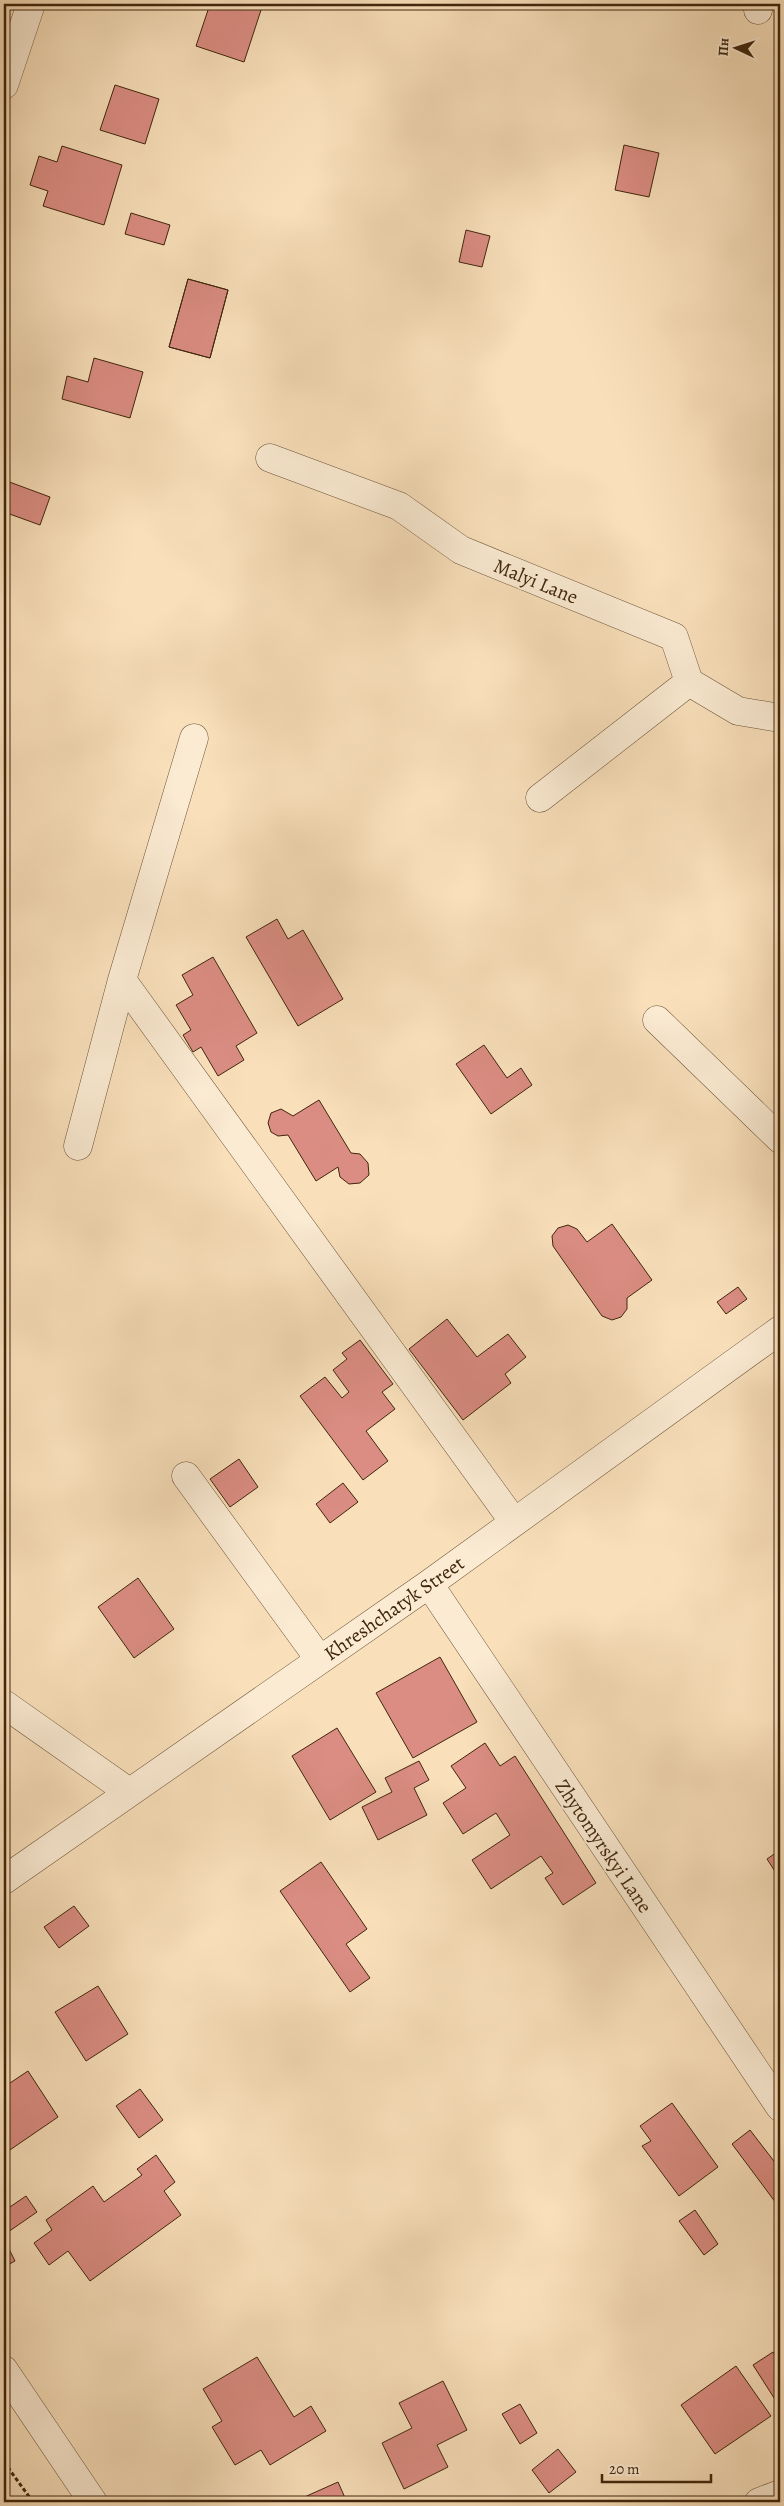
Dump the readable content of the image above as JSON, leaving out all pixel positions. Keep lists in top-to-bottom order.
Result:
{
  "streets": {
    "street": ["Malyi Lane", "Khreshchatyk Street", "Zhytomyrskyi Lane"]
  },
  "crossings": [
    ["Khreshchatyk Street", "Zhytomyrskyi Lane"]
  ],
  "scale_bar": "20 m",
  "north": "left"
}
